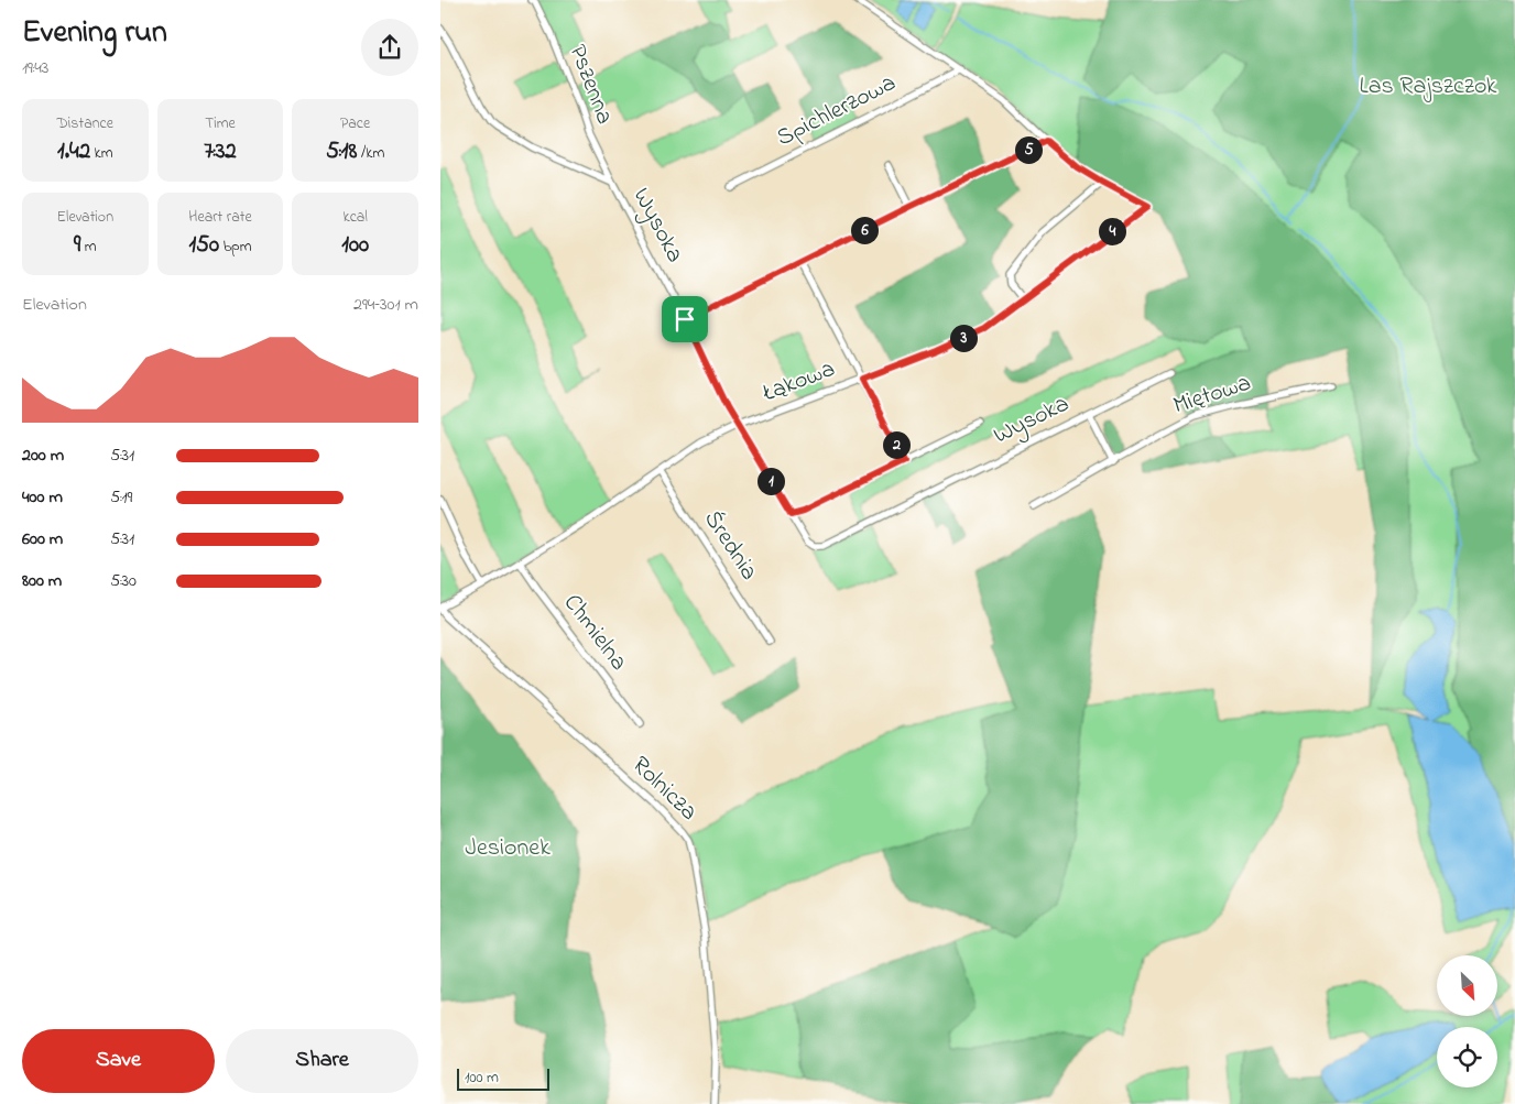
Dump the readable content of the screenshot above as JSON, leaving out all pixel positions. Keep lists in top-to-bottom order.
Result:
{
  "streets": {
    "street": [
      "Pszenna",
      "Spichlerzowa",
      "Wysoka",
      "Łąkowa",
      "Miętowa",
      "Średnia",
      "Chmielna",
      "Rolnicza"
    ]
  },
  "crossings": [
    ["Pszenna", "Wysoka"],
    ["Spichlerzowa", "Łąkowa"],
    ["Wysoka", "Łąkowa"],
    ["Wysoka", "Miętowa"],
    ["Łąkowa", "Średnia"],
    ["Łąkowa", "Chmielna"],
    ["Łąkowa", "Rolnicza"]
  ],
  "parks": ["Las Rajszczok", "Jesionek"],
  "scale_bar": "100 m",
  "north": "bottom right",
  "page": {
    "heading": ["Evening run", "19:43"],
    "stats": [
      ["Distance", "1.42 km"],
      ["Time", "7:32"],
      ["Pace", "5:18 /km"],
      ["Elevation", "9 m"],
      ["Heart rate", "150 bpm"],
      ["kcal", "100"]
    ],
    "pins": [
      "5",
      "6",
      "4",
      "3",
      "2",
      "1"
    ],
    "chart": ["Elevation", "294–301 m"],
    "list": [
      {
        "name": "200 m",
        "note": "5:31"
      },
      {
        "name": "400 m",
        "note": "5:19"
      },
      {
        "name": "600 m",
        "note": "5:31"
      },
      {
        "name": "800 m",
        "note": "5:30"
      }
    ],
    "buttons": ["Save", "Share"],
    "scale": "100 m"
  }
}
